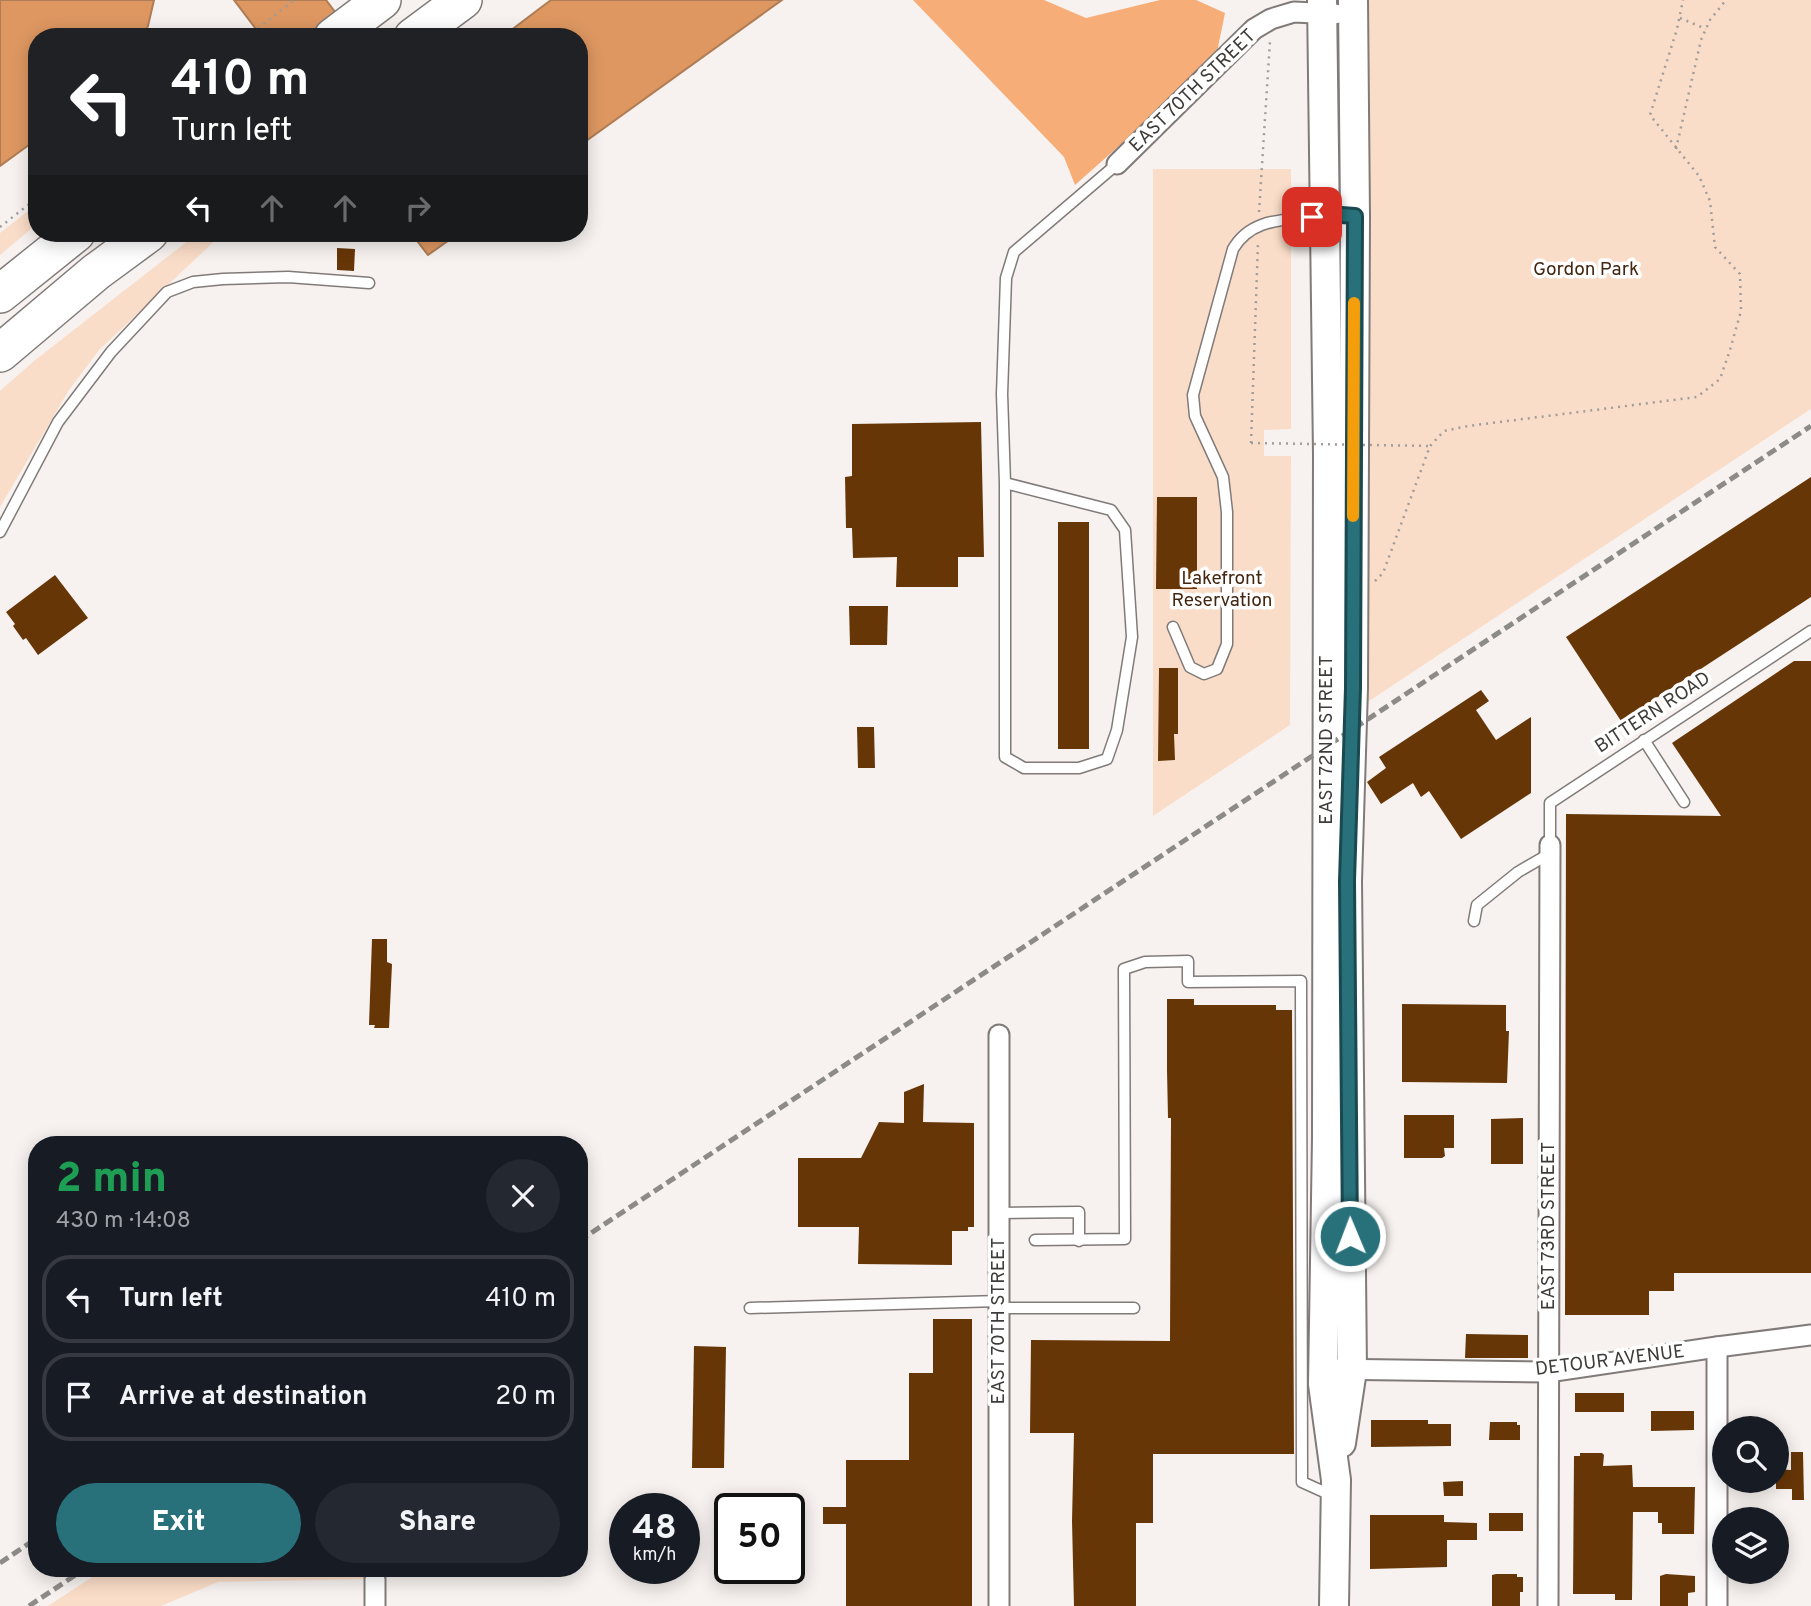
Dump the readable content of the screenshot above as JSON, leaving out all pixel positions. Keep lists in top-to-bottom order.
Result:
{
  "streets": {
    "main road": ["EAST 72ND STREET"],
    "street": ["EAST 70TH STREET", "EAST 73RD STREET", "DETOUR AVENUE"],
    "lane": ["BITTERN ROAD"]
  },
  "crossings": [
    ["EAST 70TH STREET", "EAST 72ND STREET"],
    ["BITTERN ROAD", "EAST 73RD STREET"],
    ["EAST 72ND STREET", "DETOUR AVENUE"],
    ["EAST 73RD STREET", "DETOUR AVENUE"]
  ],
  "parks": ["Gordon Park", "Lakefront Reservation"],
  "page": {
    "turn": ["410 m", "Turn left"],
    "heading": ["2 min", "430 m · 14:08"],
    "list": [
      {
        "name": "Turn left",
        "value": "410 m"
      },
      {
        "name": "Arrive at destination",
        "value": "20 m"
      }
    ],
    "buttons": ["Exit", "Share"],
    "speed": "48 km/h",
    "limit": "50"
  }
}
